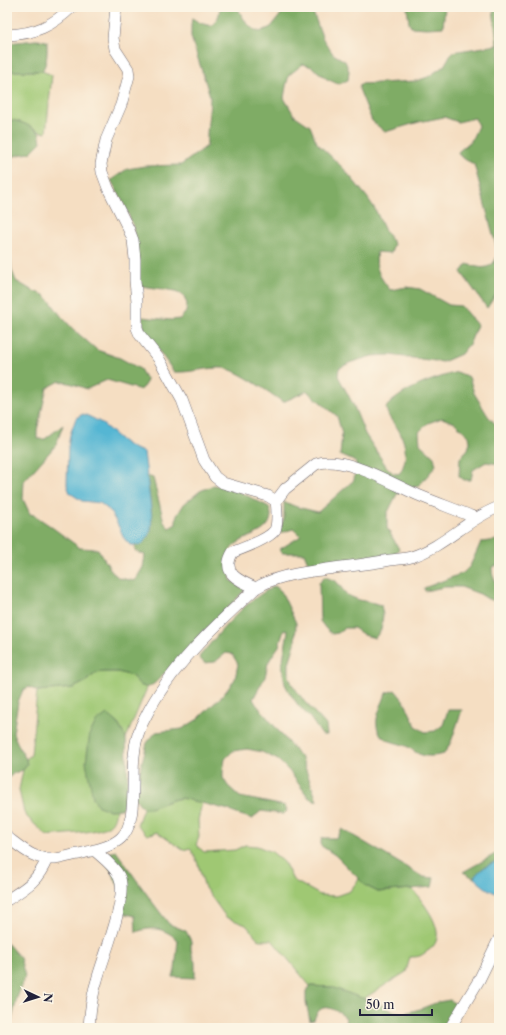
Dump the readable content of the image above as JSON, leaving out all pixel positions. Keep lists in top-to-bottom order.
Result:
{
  "scale_bar": "50 m",
  "north": "right"
}
